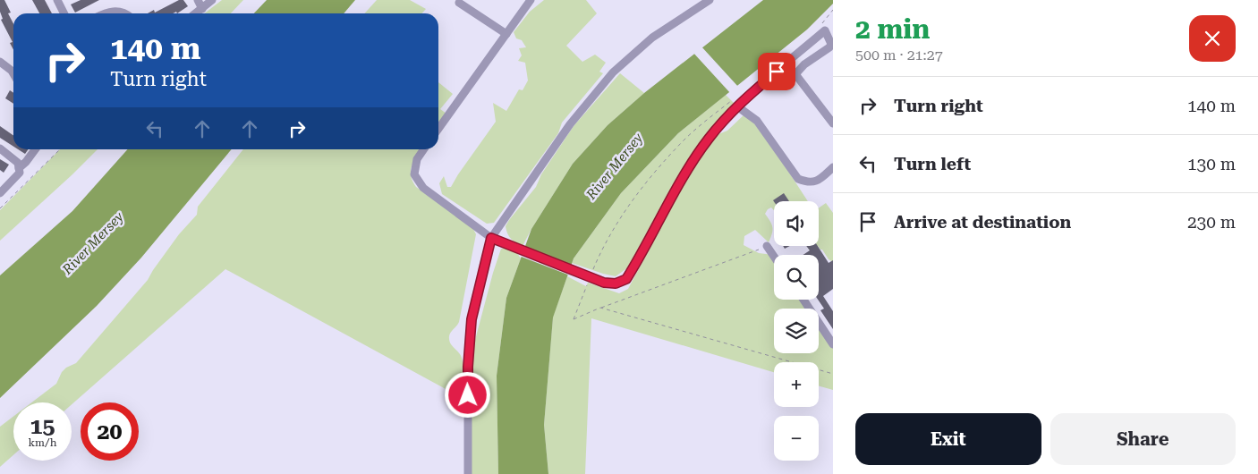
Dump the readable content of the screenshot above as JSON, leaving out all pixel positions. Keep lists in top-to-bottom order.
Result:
{
  "water": ["River Mersey"],
  "page": {
    "heading": ["2 min", "500 m · 21:27"],
    "turn": ["140 m", "Turn right"],
    "list": [
      {
        "name": "Turn right",
        "value": "140 m"
      },
      {
        "name": "Turn left",
        "value": "130 m"
      },
      {
        "name": "Arrive at destination",
        "value": "230 m"
      }
    ],
    "map_buttons": ["+", "−"],
    "speed": "15 km/h",
    "limit": "20",
    "buttons": ["Exit", "Share"]
  }
}
